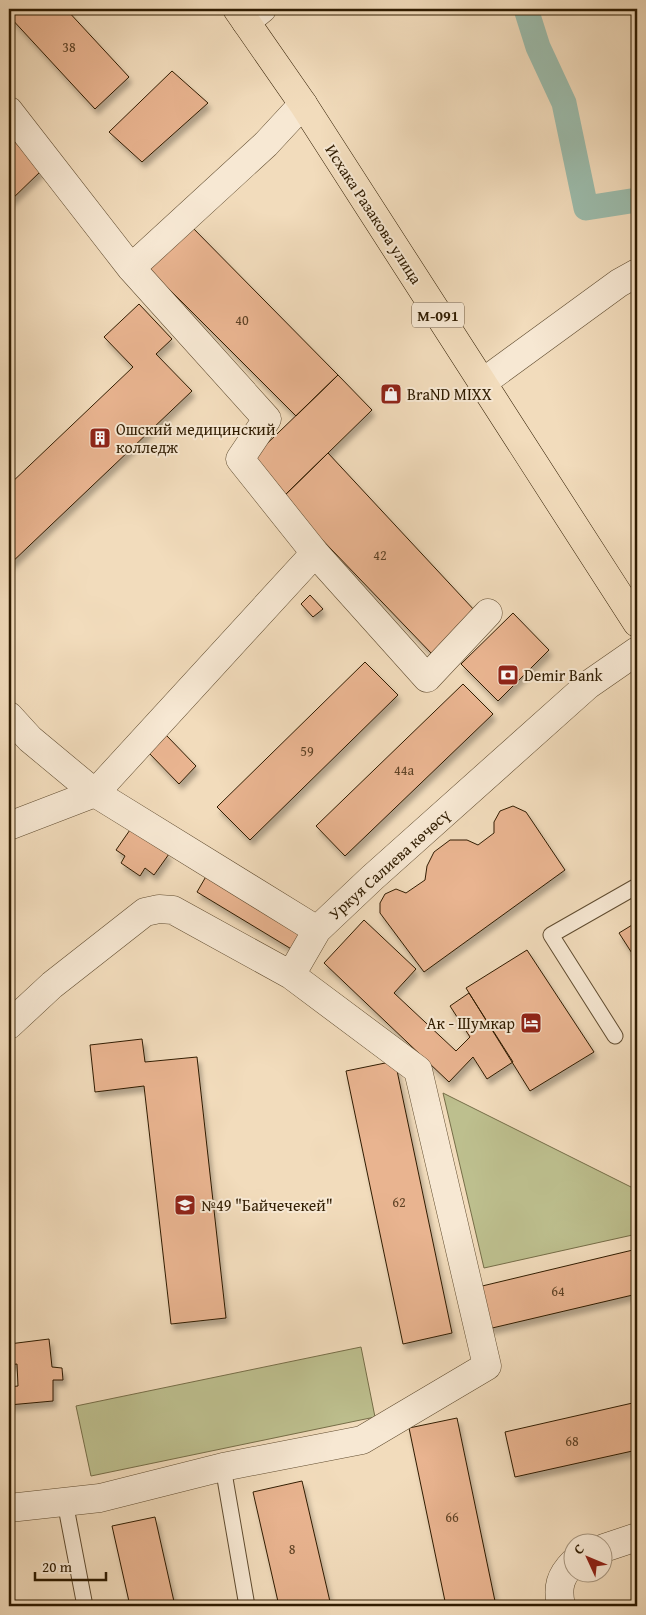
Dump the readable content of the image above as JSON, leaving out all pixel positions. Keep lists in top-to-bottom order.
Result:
{
  "streets": {
    "main road": ["Исхака Разакова улица", "М-091"],
    "street": ["Уркуя Салиева көчөсү"]
  },
  "places": {
    "shop": ["BraND MIXX"],
    "building": ["Ошский медицинский колледж"],
    "bank": ["Demir Bank"],
    "hotel": ["Ак - Шумкар"],
    "school or university": ["№49 \"Байчечекей\""]
  },
  "house_numbers": [
    "38",
    "40",
    "42",
    "59",
    "44a",
    "62",
    "64",
    "68",
    "66",
    "8"
  ],
  "scale_bar": "20 m",
  "north": "top left"
}
